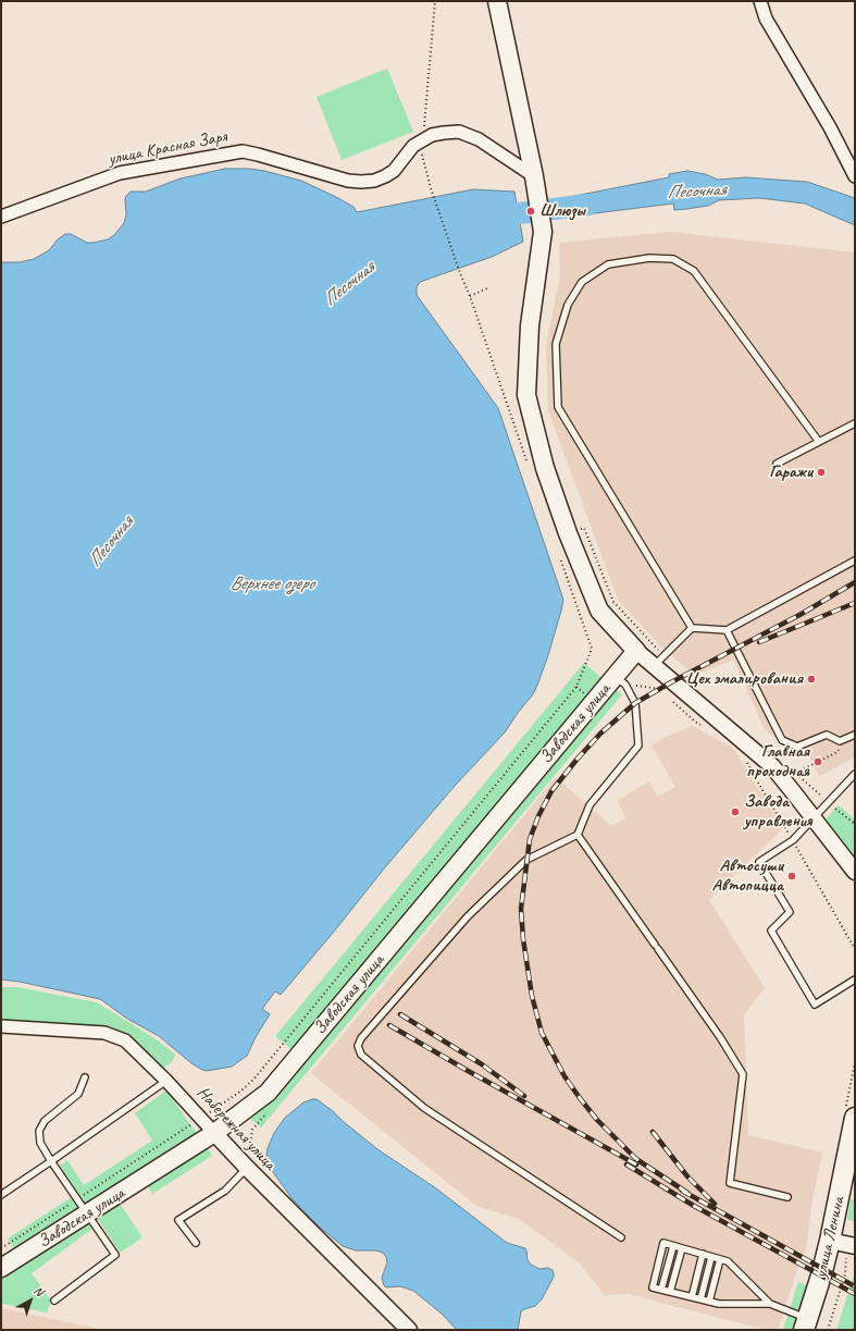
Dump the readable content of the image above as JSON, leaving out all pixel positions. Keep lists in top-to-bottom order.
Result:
{
  "streets": {
    "main road": ["Заводская улица", "улица Ленина"],
    "street": ["улица Красная Заря", "Набережная улица"]
  },
  "crossings": [
    ["Заводская улица", "Набережная улица"]
  ],
  "water": ["Песочная", "Верхнее озеро"],
  "places": [
    "Шлюзы",
    "Гаражи",
    "Цех эмалирования",
    "Главная проходная",
    "Завода управления",
    "Автосуши Автопицца"
  ],
  "north": "top right"
}
